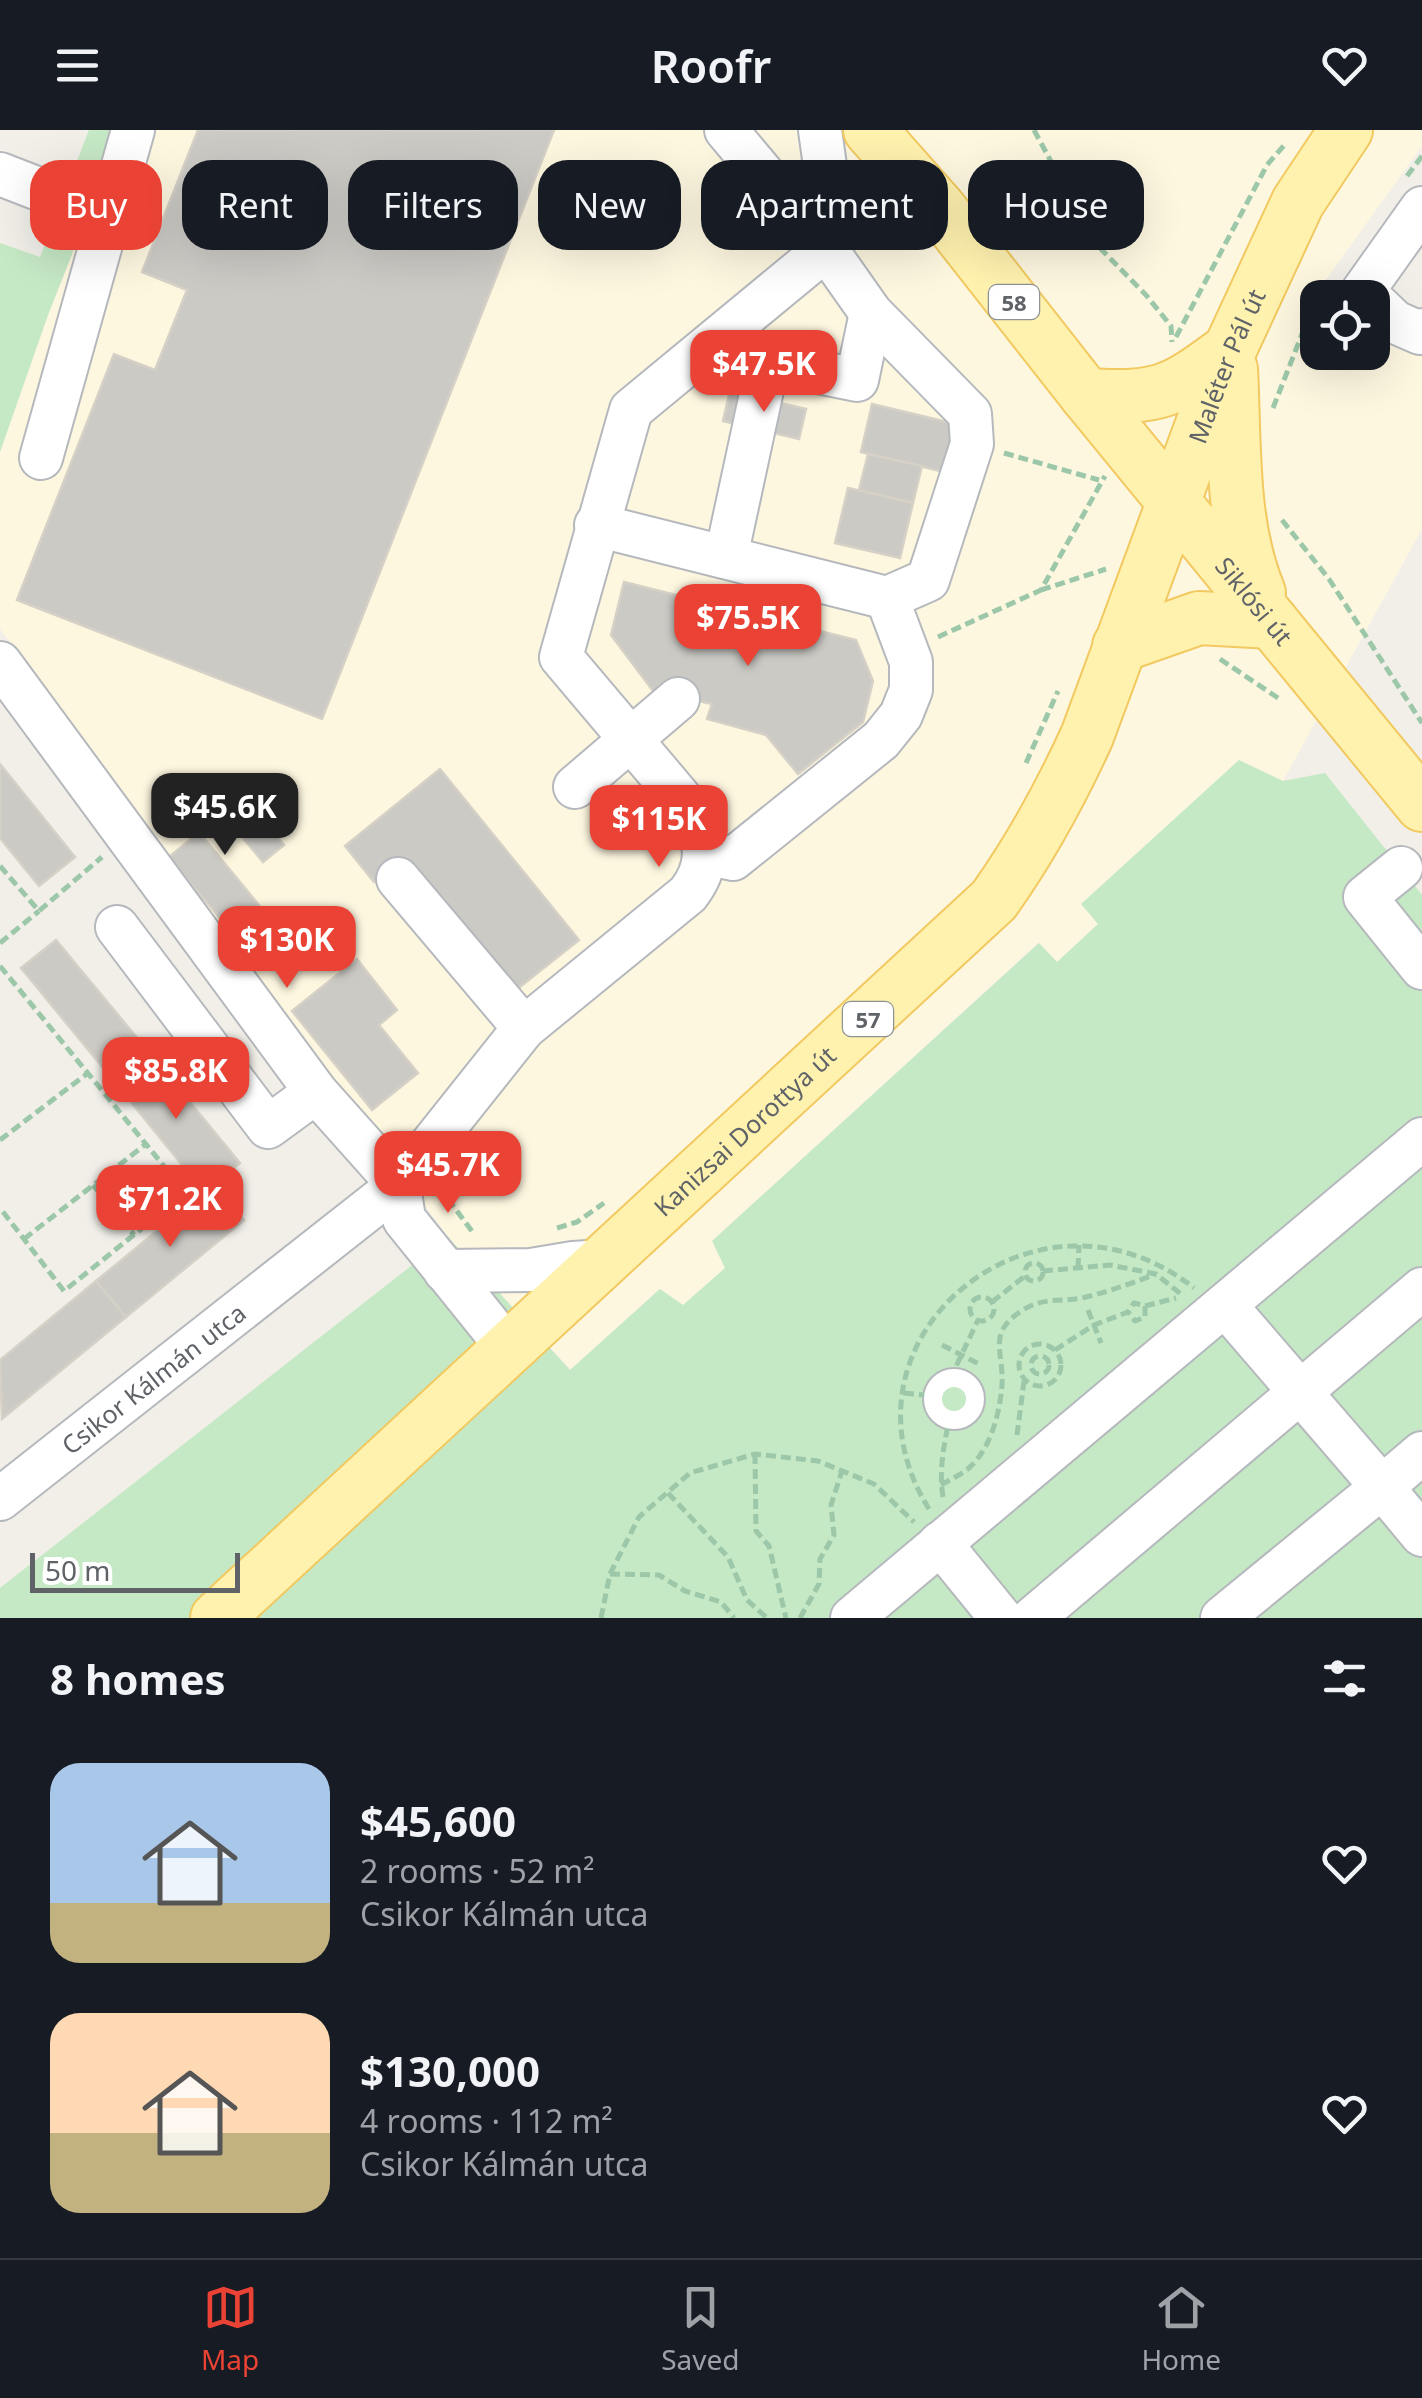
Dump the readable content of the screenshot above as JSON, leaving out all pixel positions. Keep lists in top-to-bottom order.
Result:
{
  "streets": {
    "main road": [
      "58",
      "Maléter Pál út",
      "Siklósi út",
      "57",
      "Kanizsai Dorottya út"
    ],
    "street": ["Csikor Kálmán utca"]
  },
  "crossings": [
    ["58", "Siklósi út"],
    ["Maléter Pál út", "Siklósi út"],
    ["Maléter Pál út", "Kanizsai Dorottya út"],
    ["Siklósi út", "Kanizsai Dorottya út"]
  ],
  "scale_bar": "50 m",
  "page": {
    "header": "Roofr",
    "chip": [
      "Buy",
      "Rent",
      "Filters",
      "New",
      "Apartment",
      "House"
    ],
    "price": [
      "$47.5K",
      "$75.5K",
      "$45.6K",
      "$115K",
      "$130K",
      "$85.8K",
      "$45.7K",
      "$71.2K"
    ],
    "scale": "50 m",
    "heading": "8 homes",
    "list": [
      {
        "name": "$45,600",
        "note": "2 rooms · 52 m² · Csikor Kálmán utca"
      },
      {
        "name": "$130,000",
        "note": "4 rooms · 112 m² · Csikor Kálmán utca"
      }
    ],
    "tabs": ["Map", "Saved", "Home"]
  }
}
